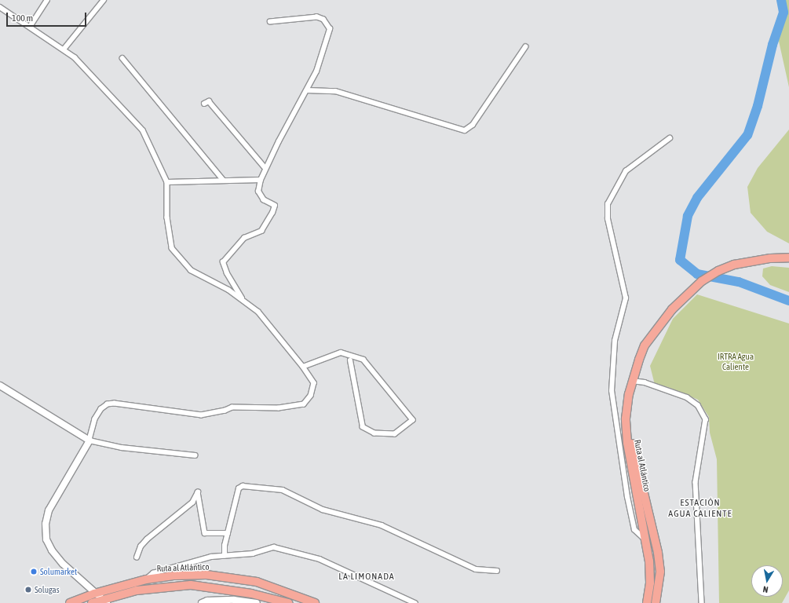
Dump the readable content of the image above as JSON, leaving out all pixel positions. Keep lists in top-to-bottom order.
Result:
{
  "streets": {
    "highway": ["Ruta al Atlántico"]
  },
  "districts": ["ESTACIÓN AGUA CALIENTE", "LA LIMONADA"],
  "parks": ["IRTRA Agua Caliente"],
  "places": ["Solumarket", "Solugas"],
  "scale_bar": "100 m",
  "north": "bottom"
}
